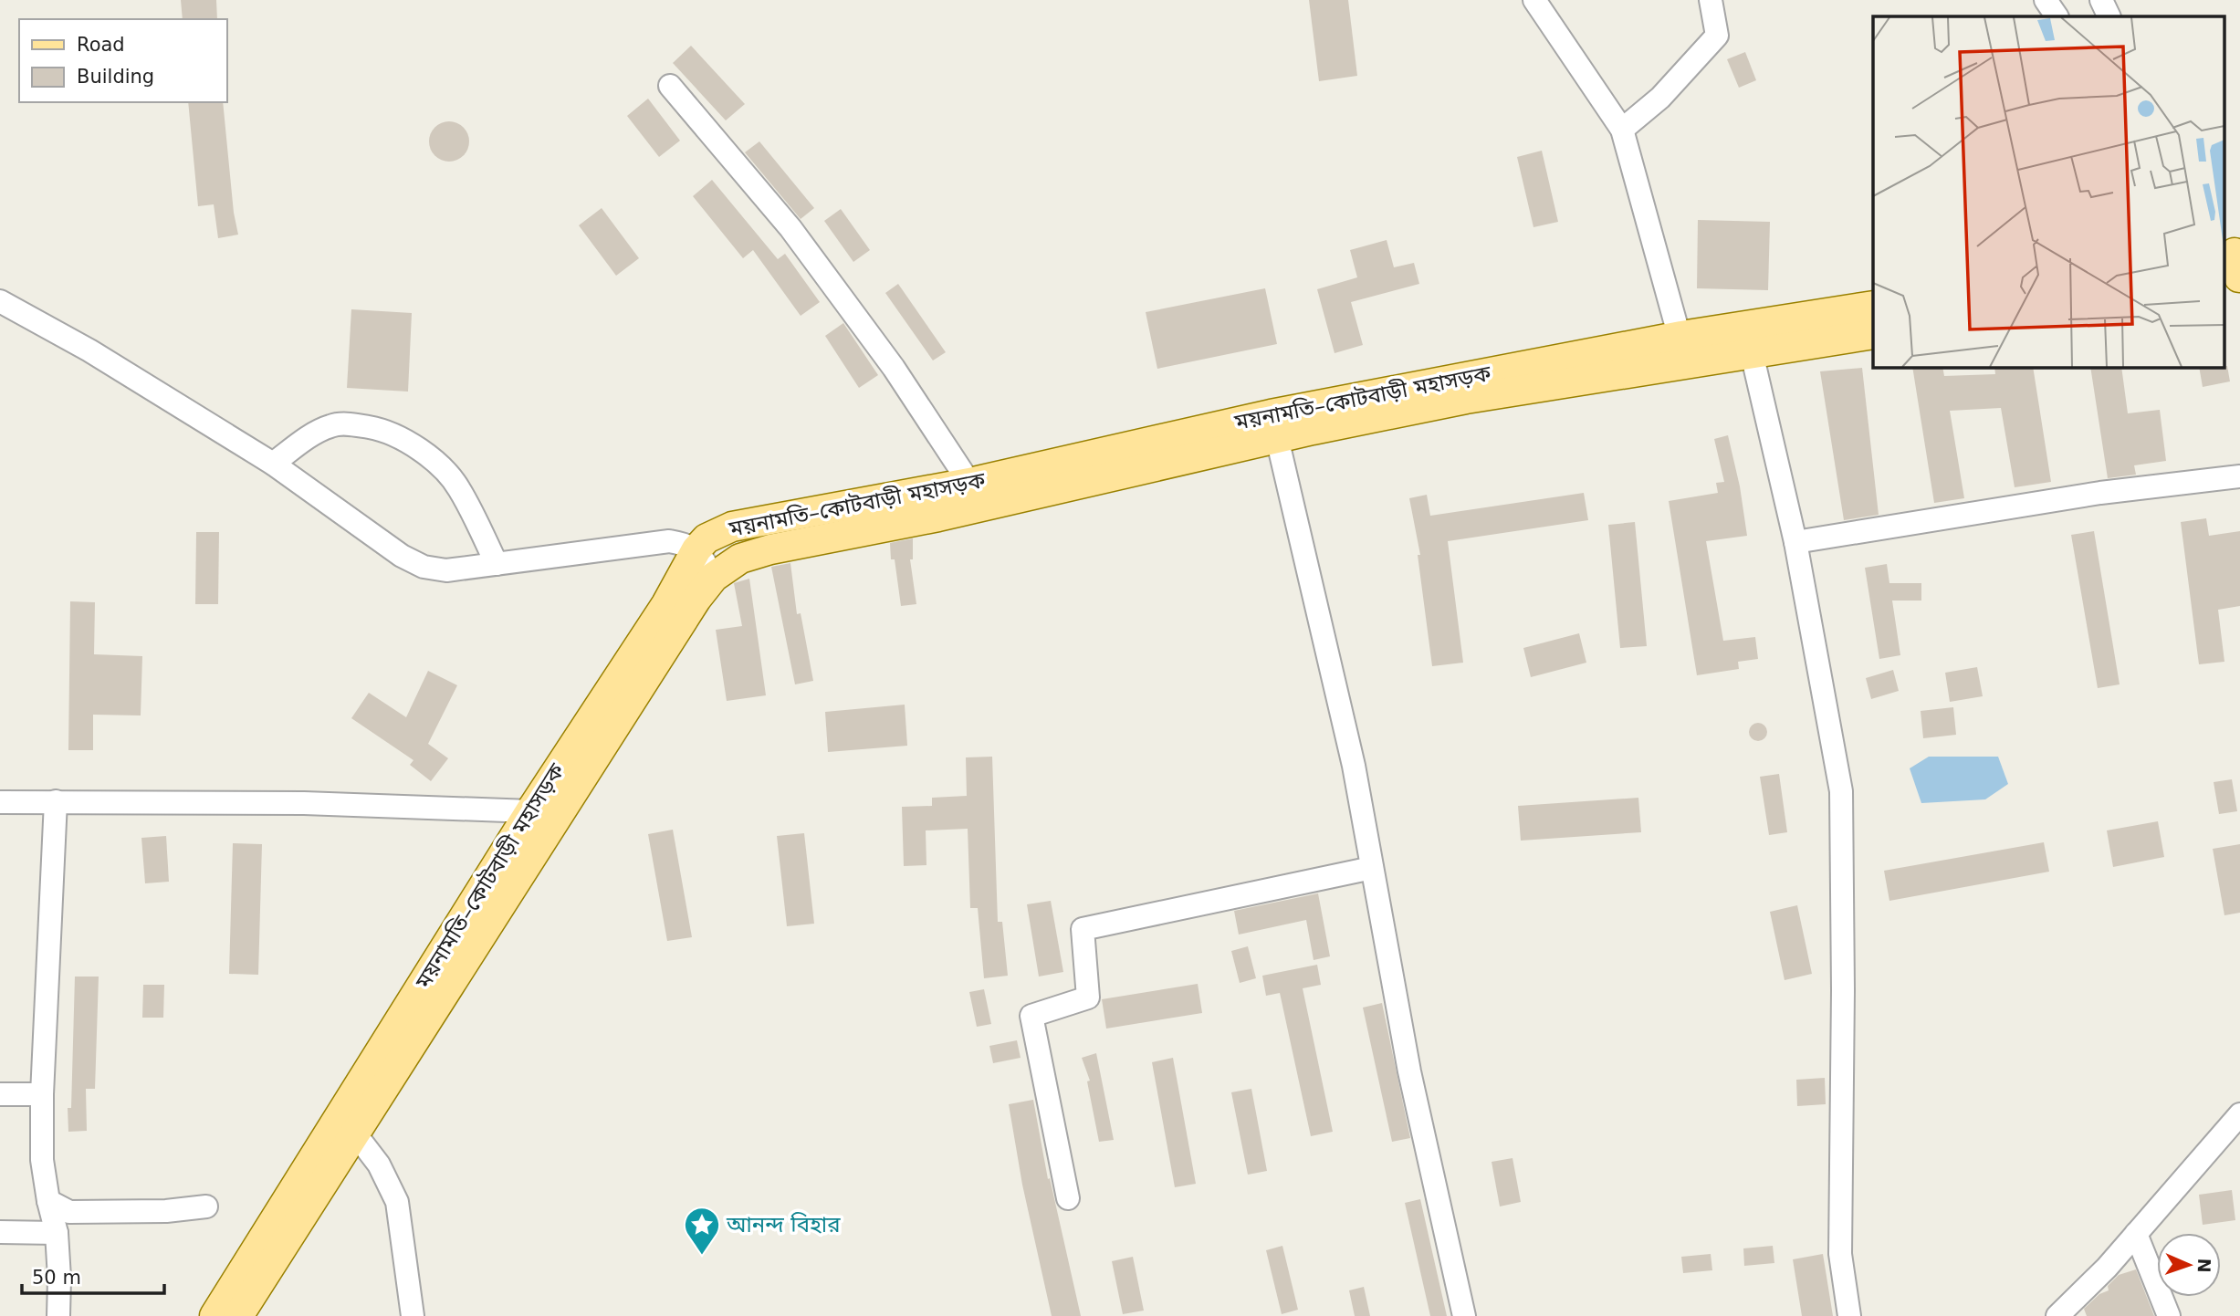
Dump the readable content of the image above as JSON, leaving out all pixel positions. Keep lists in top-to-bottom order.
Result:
{
  "streets": {
    "main road": ["ময়নামতি–কোটবাড়ী মহাসড়ক"]
  },
  "places": {
    "place": ["আনন্দ বিহার"]
  },
  "legend": ["Road", "Building"],
  "scale_bar": "50 m",
  "north": "right"
}
